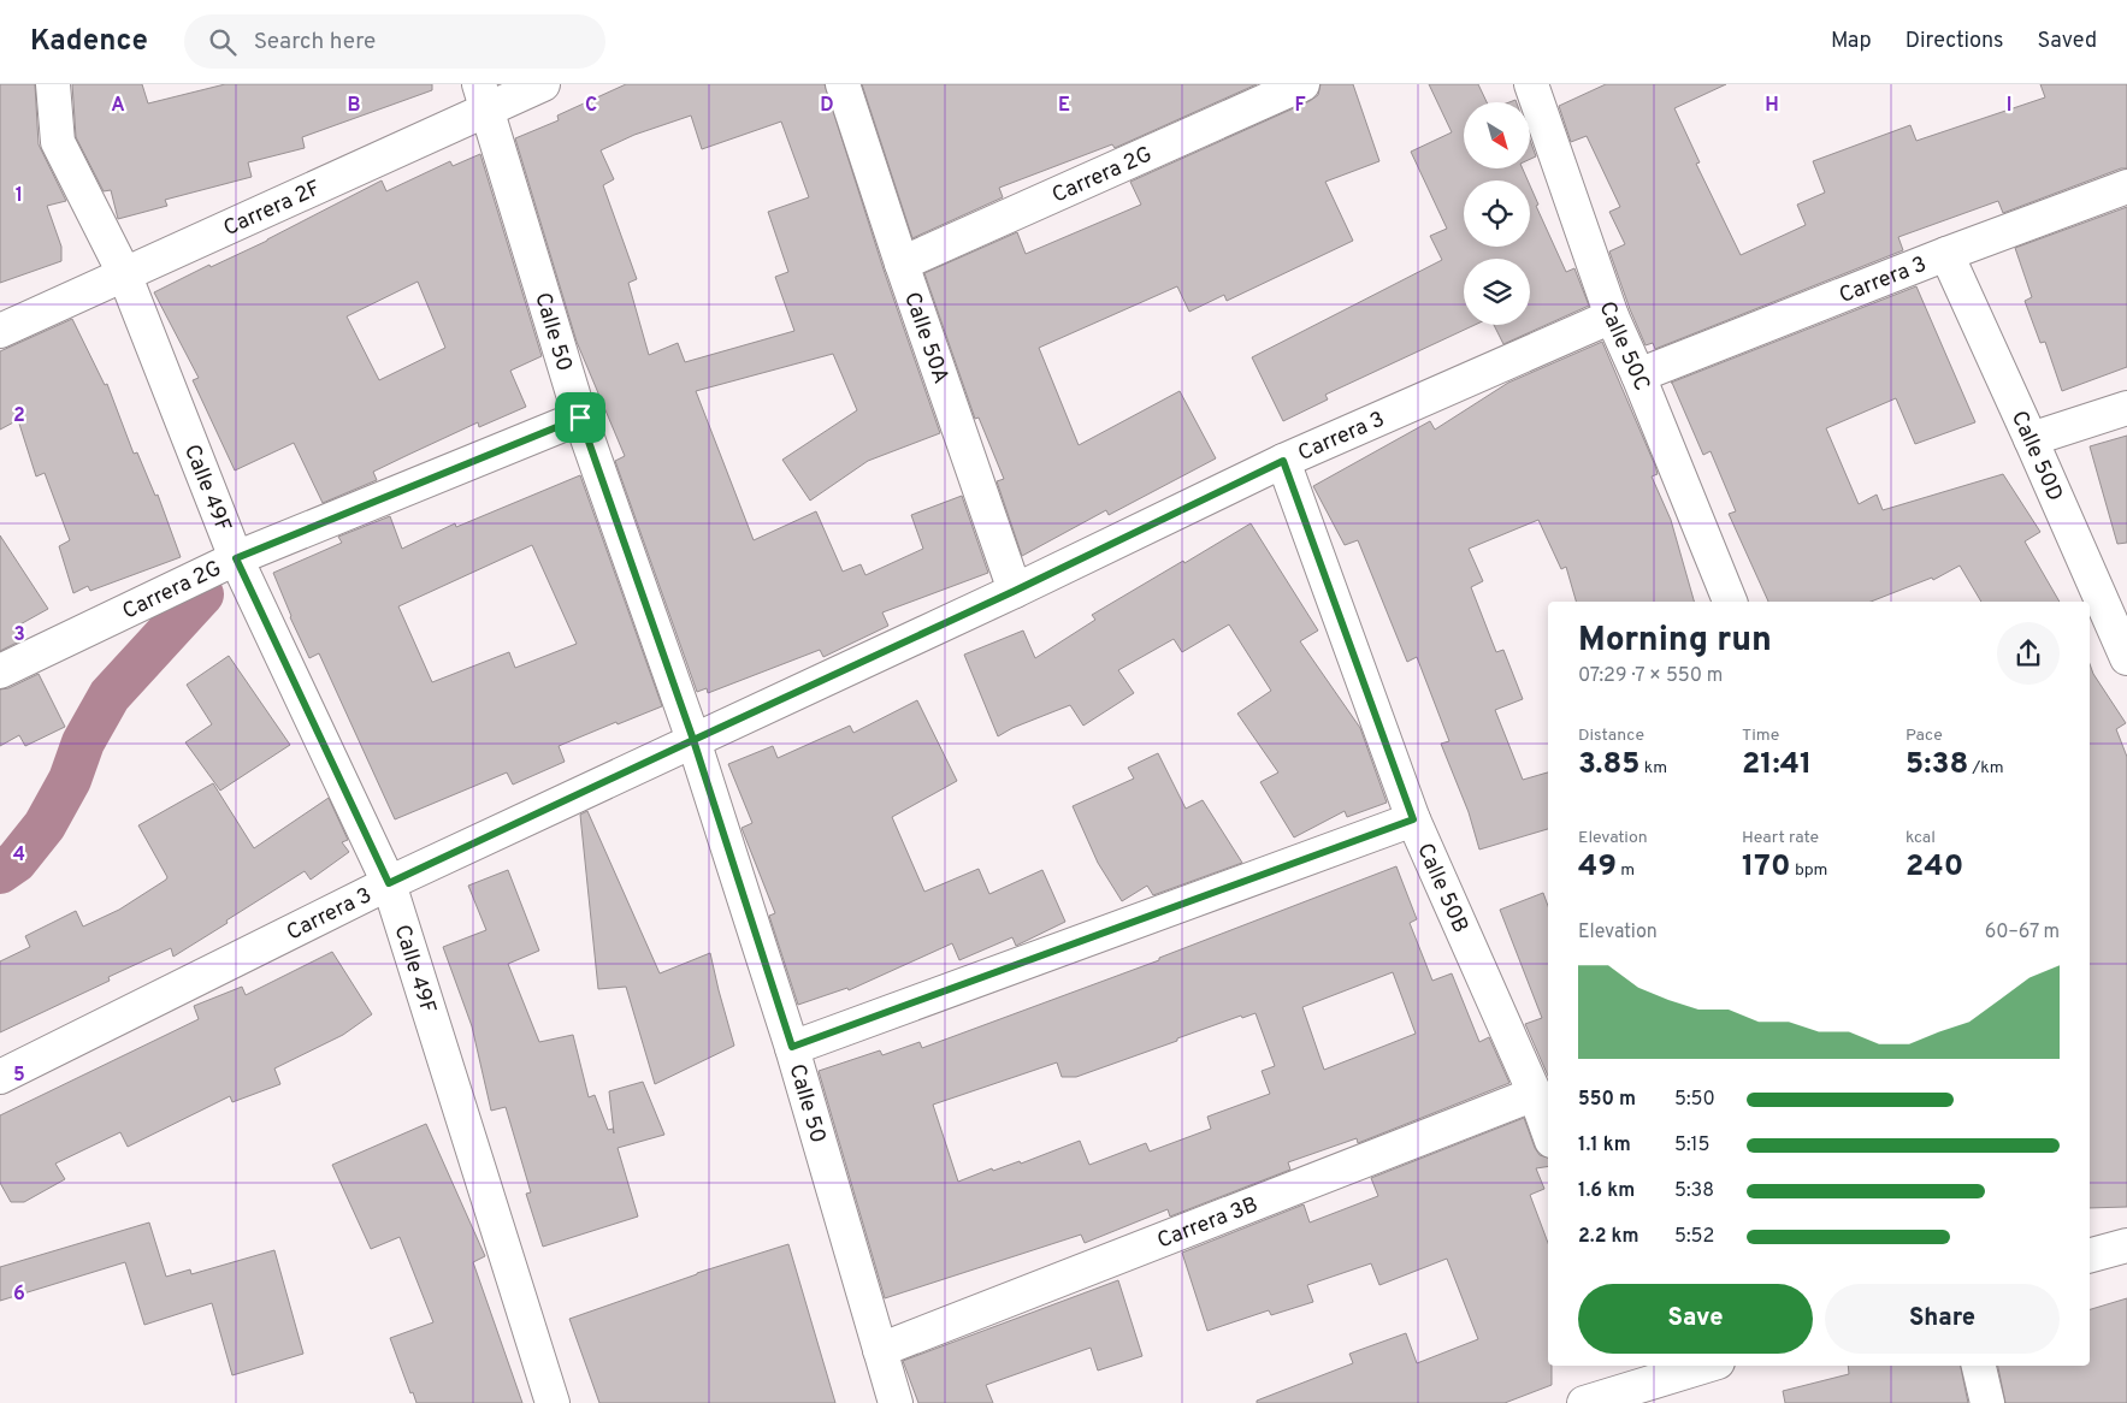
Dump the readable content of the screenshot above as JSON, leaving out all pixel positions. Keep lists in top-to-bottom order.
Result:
{
  "streets": {
    "street": [
      "Carrera 2G",
      "Carrera 2F",
      "Carrera 3",
      "Calle 50",
      "Calle 50A",
      "Calle 50C",
      "Calle 50D",
      "Calle 49F",
      "Calle 50B",
      "Carrera 3B"
    ]
  },
  "crossings": [
    ["Carrera 2G", "Calle 50"],
    ["Carrera 2G", "Calle 50A"],
    ["Carrera 2G", "Calle 49F"],
    ["Carrera 2F", "Calle 50"],
    ["Carrera 2F", "Calle 49F"],
    ["Carrera 3", "Calle 50"],
    ["Carrera 3", "Calle 50A"],
    ["Carrera 3", "Calle 50C"],
    ["Carrera 3", "Calle 50D"],
    ["Carrera 3", "Calle 49F"],
    ["Carrera 3", "Calle 50B"],
    ["Calle 50", "Carrera 3B"],
    ["Calle 50B", "Carrera 3B"]
  ],
  "north": "bottom right",
  "page": {
    "header": "Kadence",
    "search": "Search here",
    "nav": ["Map", "Directions", "Saved"],
    "heading": ["Morning run", "07:29 · 7 × 550 m"],
    "stats": [
      ["Distance", "3.85 km"],
      ["Time", "21:41"],
      ["Pace", "5:38 /km"],
      ["Elevation", "49 m"],
      ["Heart rate", "170 bpm"],
      ["kcal", "240"]
    ],
    "chart": ["Elevation", "60–67 m"],
    "list": [
      {
        "name": "550 m",
        "note": "5:50"
      },
      {
        "name": "1.1 km",
        "note": "5:15"
      },
      {
        "name": "1.6 km",
        "note": "5:38"
      },
      {
        "name": "2.2 km",
        "note": "5:52"
      }
    ],
    "buttons": ["Save", "Share"]
  },
  "grid": {
    "columns": [
      "A",
      "B",
      "C",
      "D",
      "E",
      "F",
      "H",
      "I"
    ],
    "rows": [
      "1",
      "2",
      "3",
      "4",
      "5",
      "6"
    ]
  }
}
